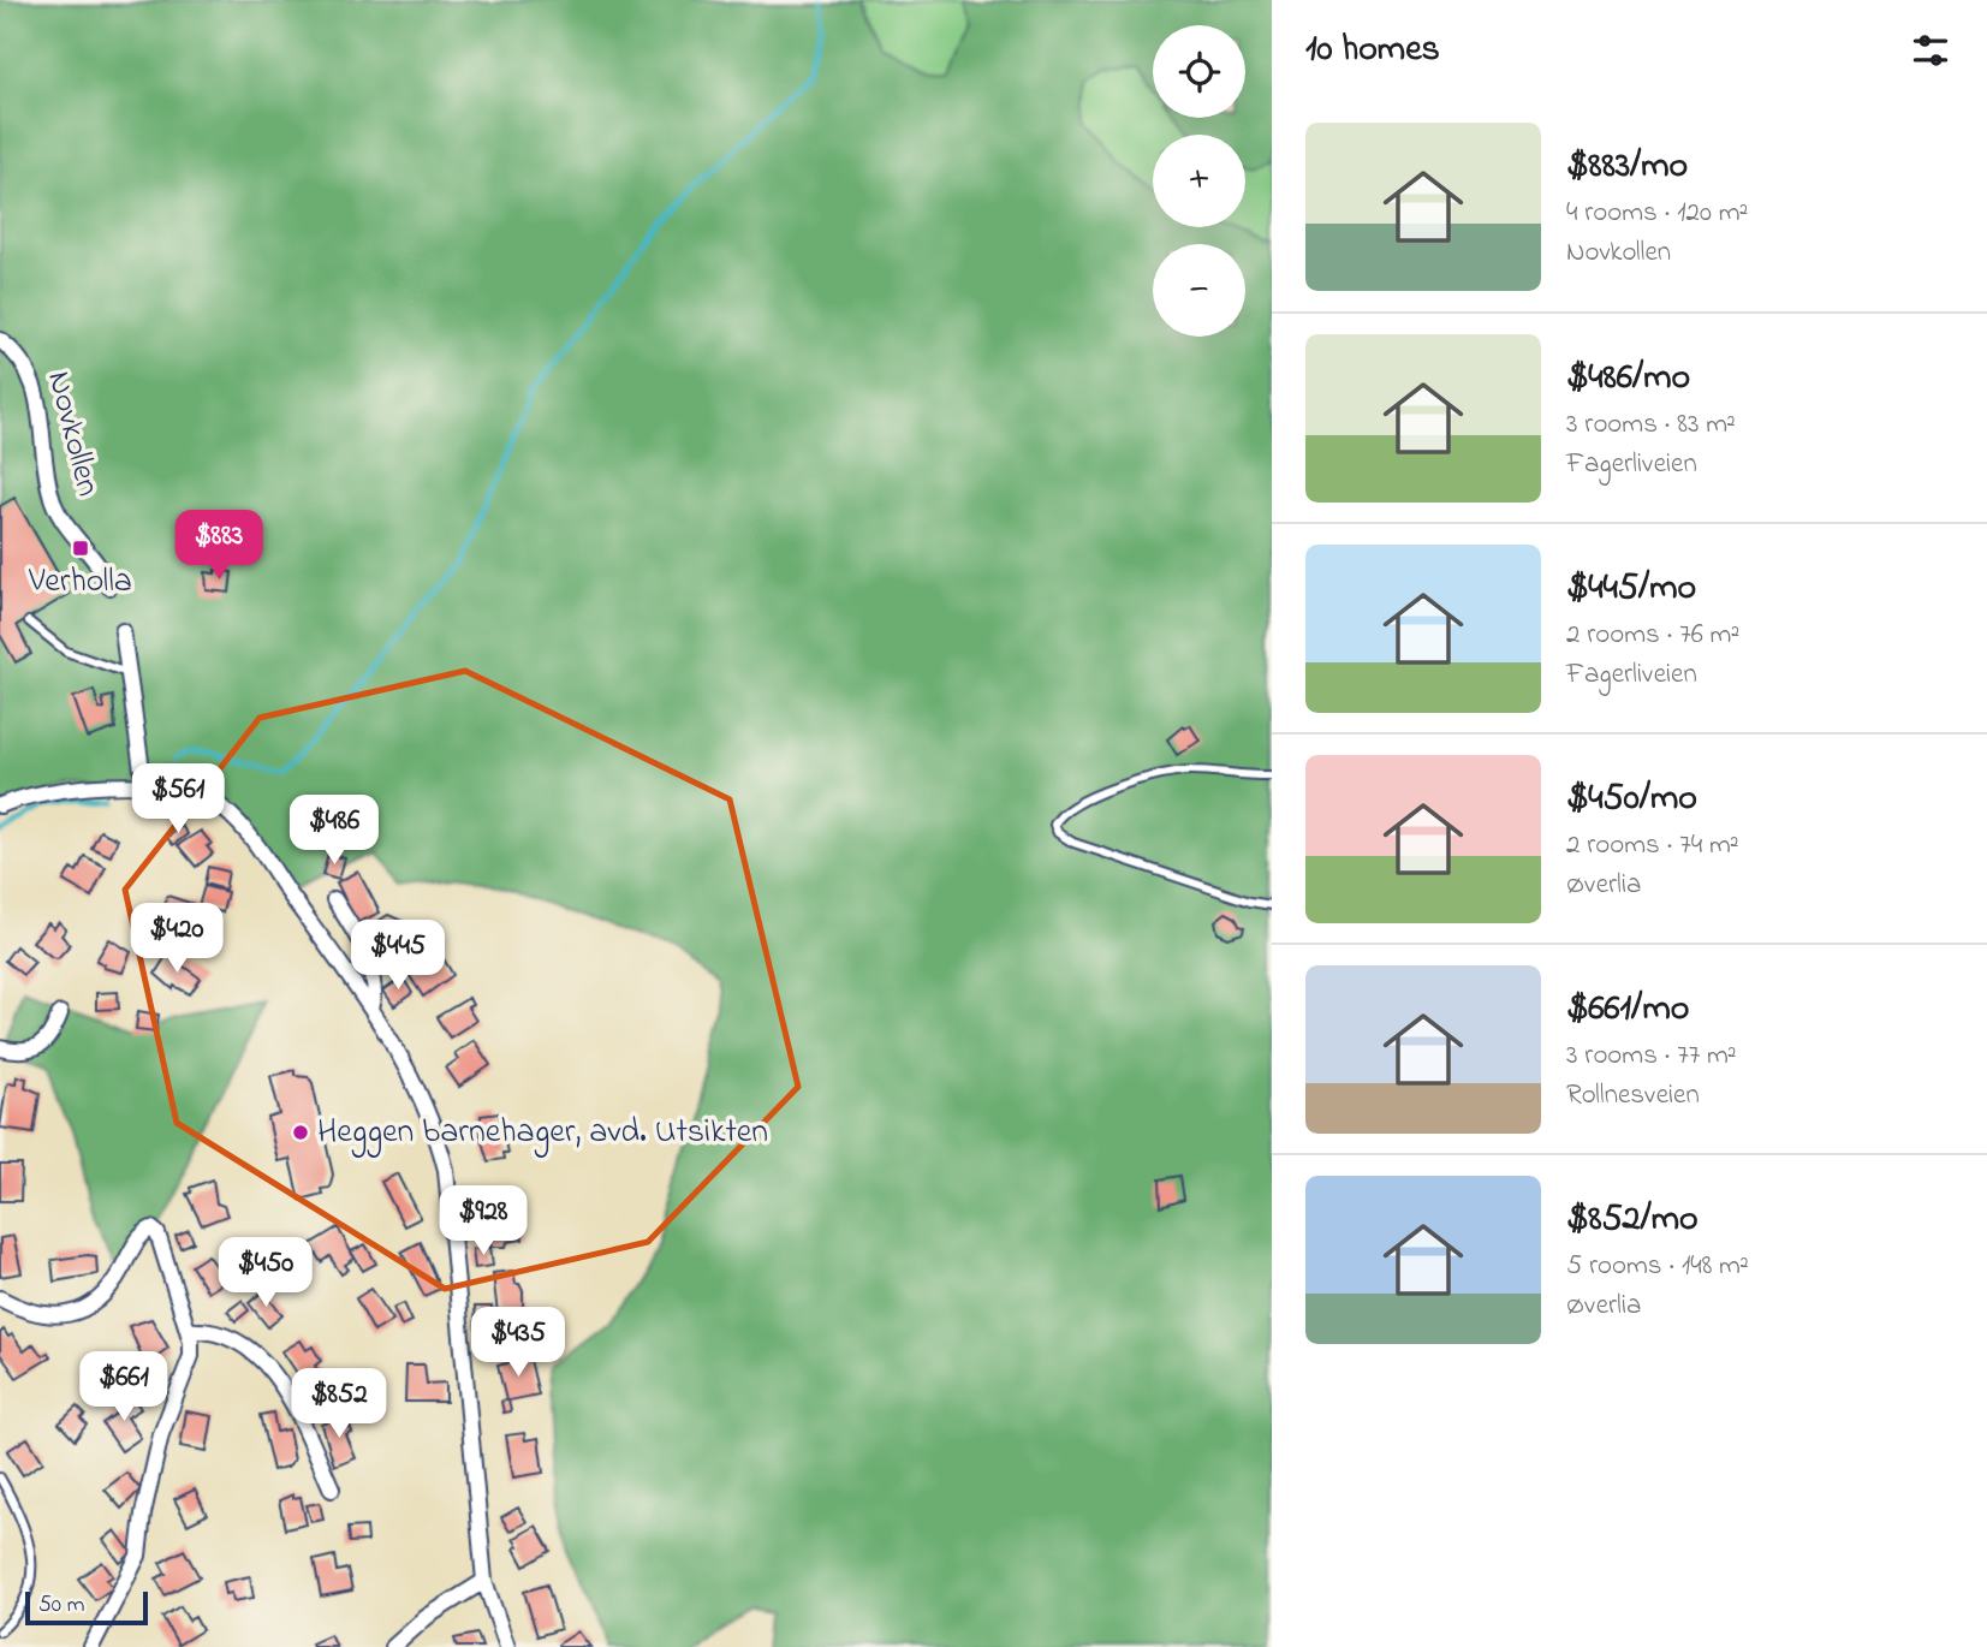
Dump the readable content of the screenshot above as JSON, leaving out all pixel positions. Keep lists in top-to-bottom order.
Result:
{
  "streets": {
    "street": ["Novkollen"]
  },
  "places": {
    "transit": ["Verholla"],
    "other": ["Heggen barnehager, avd. Utsikten"]
  },
  "scale_bar": "50 m",
  "page": {
    "heading": "10 homes",
    "map_buttons": ["+", "−"],
    "list": [
      {
        "name": "$883/mo",
        "note": "4 rooms · 120 m² · Novkollen"
      },
      {
        "name": "$486/mo",
        "note": "3 rooms · 83 m² · Fagerliveien"
      },
      {
        "name": "$445/mo",
        "note": "2 rooms · 76 m² · Fagerliveien"
      },
      {
        "name": "$450/mo",
        "note": "2 rooms · 74 m² · Øverlia"
      },
      {
        "name": "$661/mo",
        "note": "3 rooms · 77 m² · Rollnesveien"
      },
      {
        "name": "$852/mo",
        "note": "5 rooms · 148 m² · Øverlia"
      }
    ],
    "price": [
      "$883",
      "$561",
      "$486",
      "$420",
      "$445",
      "$928",
      "$450",
      "$435",
      "$661",
      "$852"
    ],
    "scale": "50 m"
  }
}
